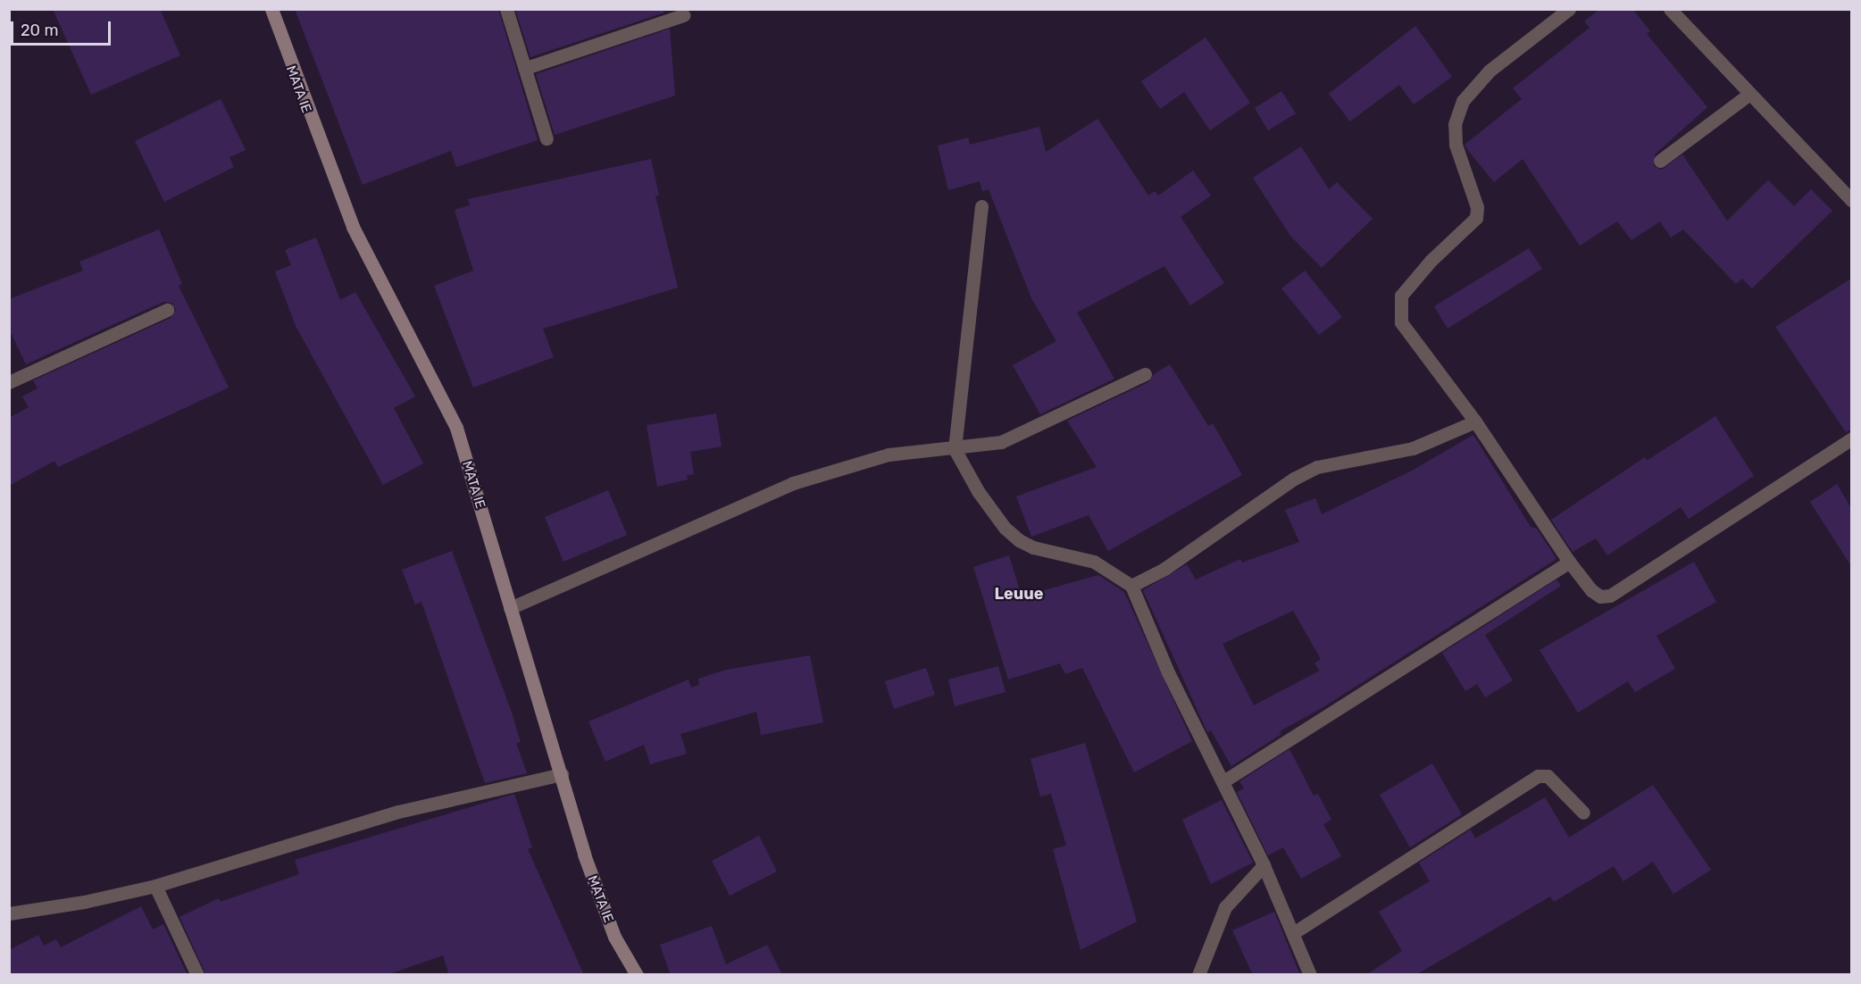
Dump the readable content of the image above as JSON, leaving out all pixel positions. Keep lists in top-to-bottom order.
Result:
{
  "streets": {
    "street": ["MATA IE"]
  },
  "districts": ["Leuue"],
  "scale_bar": "20 m"
}
